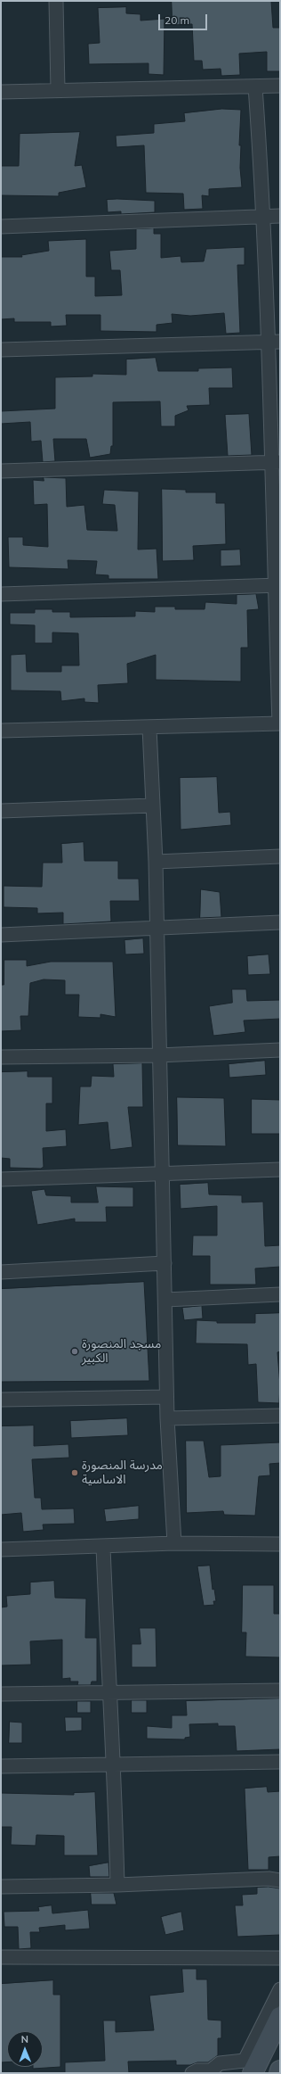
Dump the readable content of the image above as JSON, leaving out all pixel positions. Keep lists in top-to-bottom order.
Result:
{
  "places": ["مسجد المنصورة الكبير", "مدرسة المنصورة الاساسية"],
  "scale_bar": "20 m",
  "north": "top"
}
